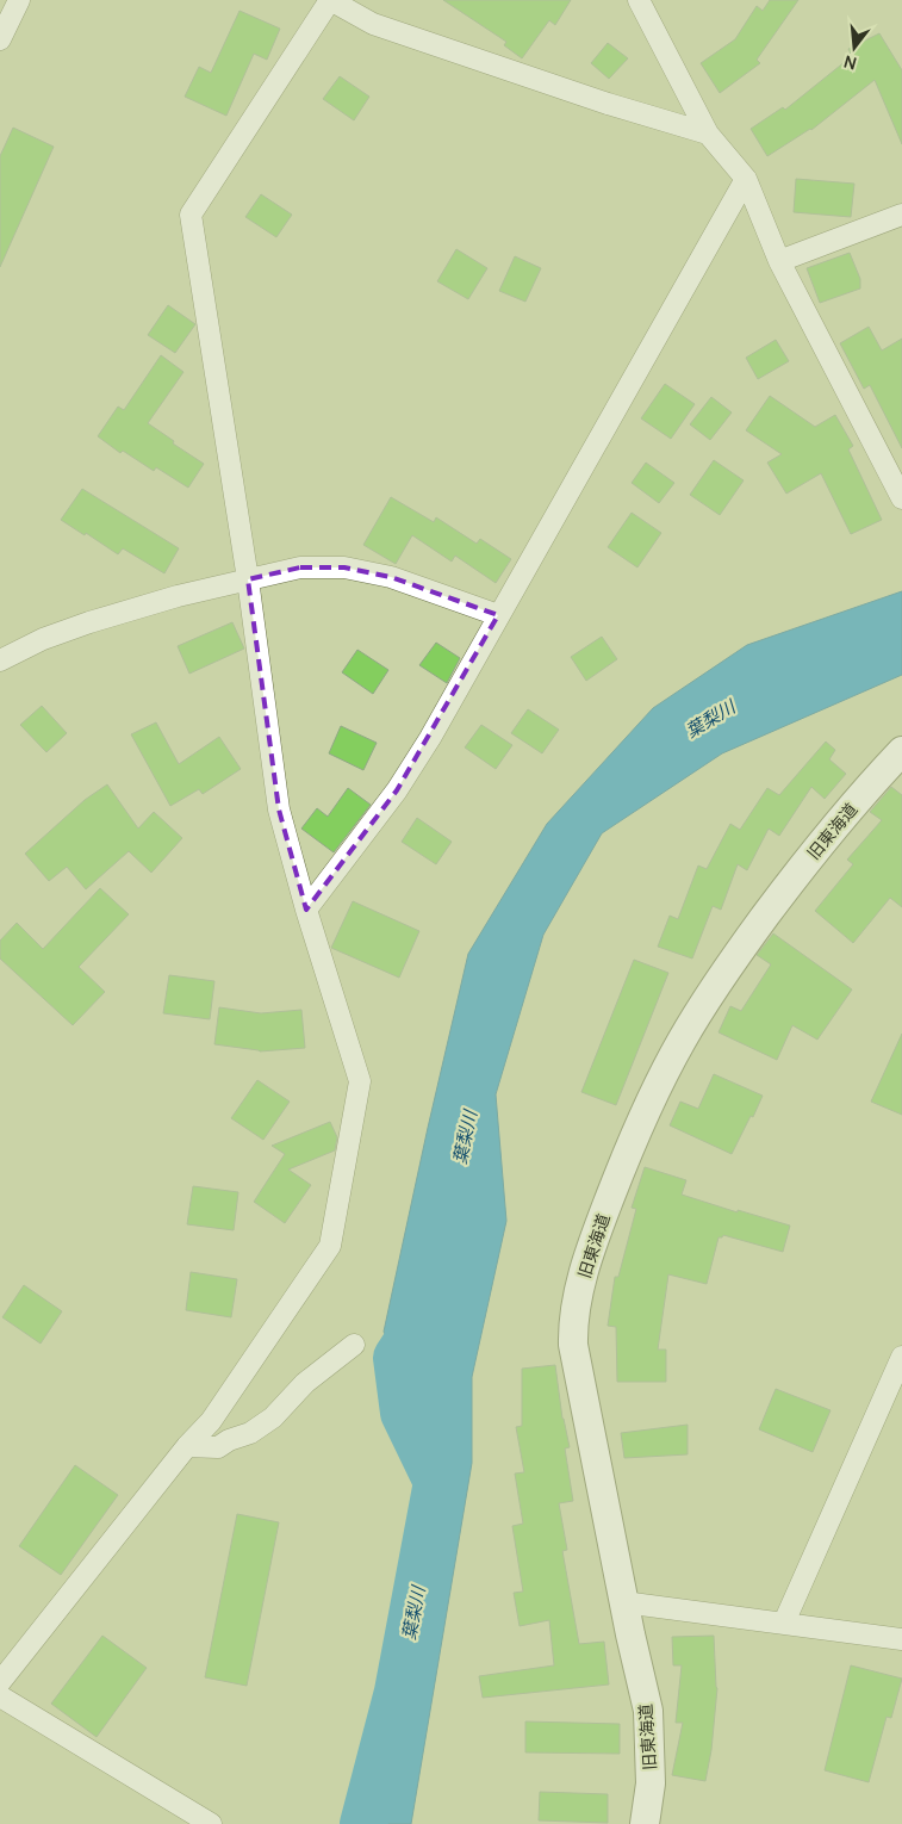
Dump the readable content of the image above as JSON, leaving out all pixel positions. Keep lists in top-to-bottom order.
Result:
{
  "streets": {
    "main road": ["旧東海道"]
  },
  "water": ["葉梨川"],
  "north": "bottom"
}
